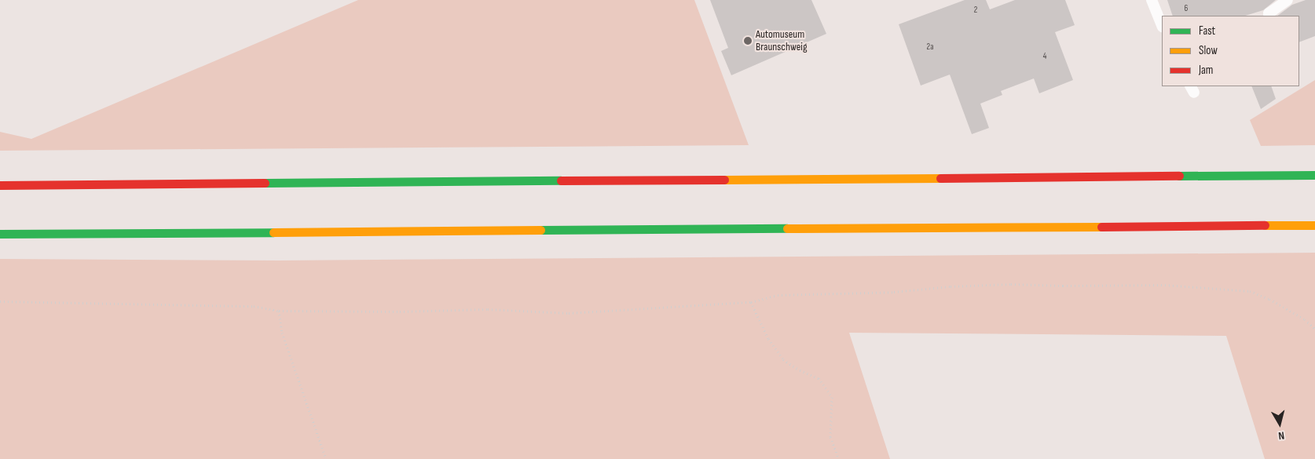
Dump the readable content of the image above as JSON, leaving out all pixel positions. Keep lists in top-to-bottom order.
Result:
{
  "places": ["Automuseum Braunschweig"],
  "house_numbers": [
    "6",
    "2",
    "2a",
    "4"
  ],
  "legend": ["Fast", "Slow", "Jam"],
  "north": "bottom"
}
